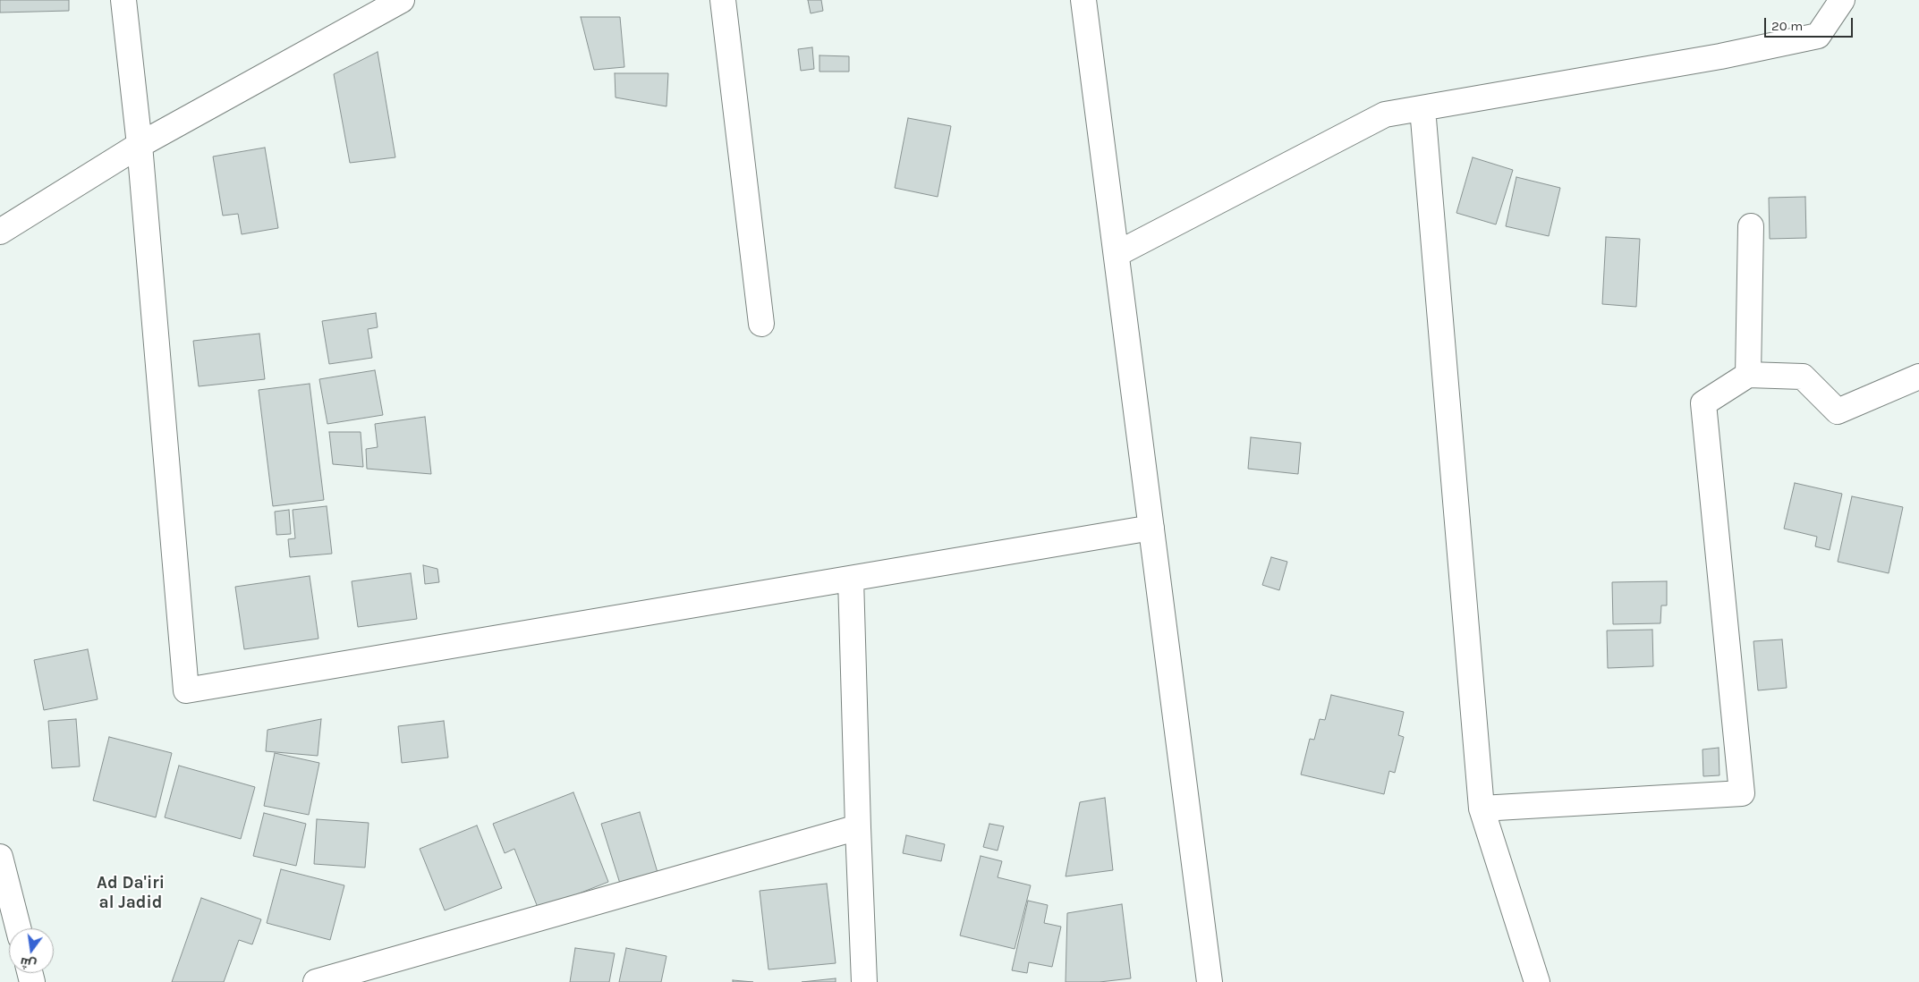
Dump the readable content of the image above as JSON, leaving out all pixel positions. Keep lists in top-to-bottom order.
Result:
{
  "districts": ["Ad Da'iri al Jadid"],
  "scale_bar": "20 m",
  "north": "bottom"
}
